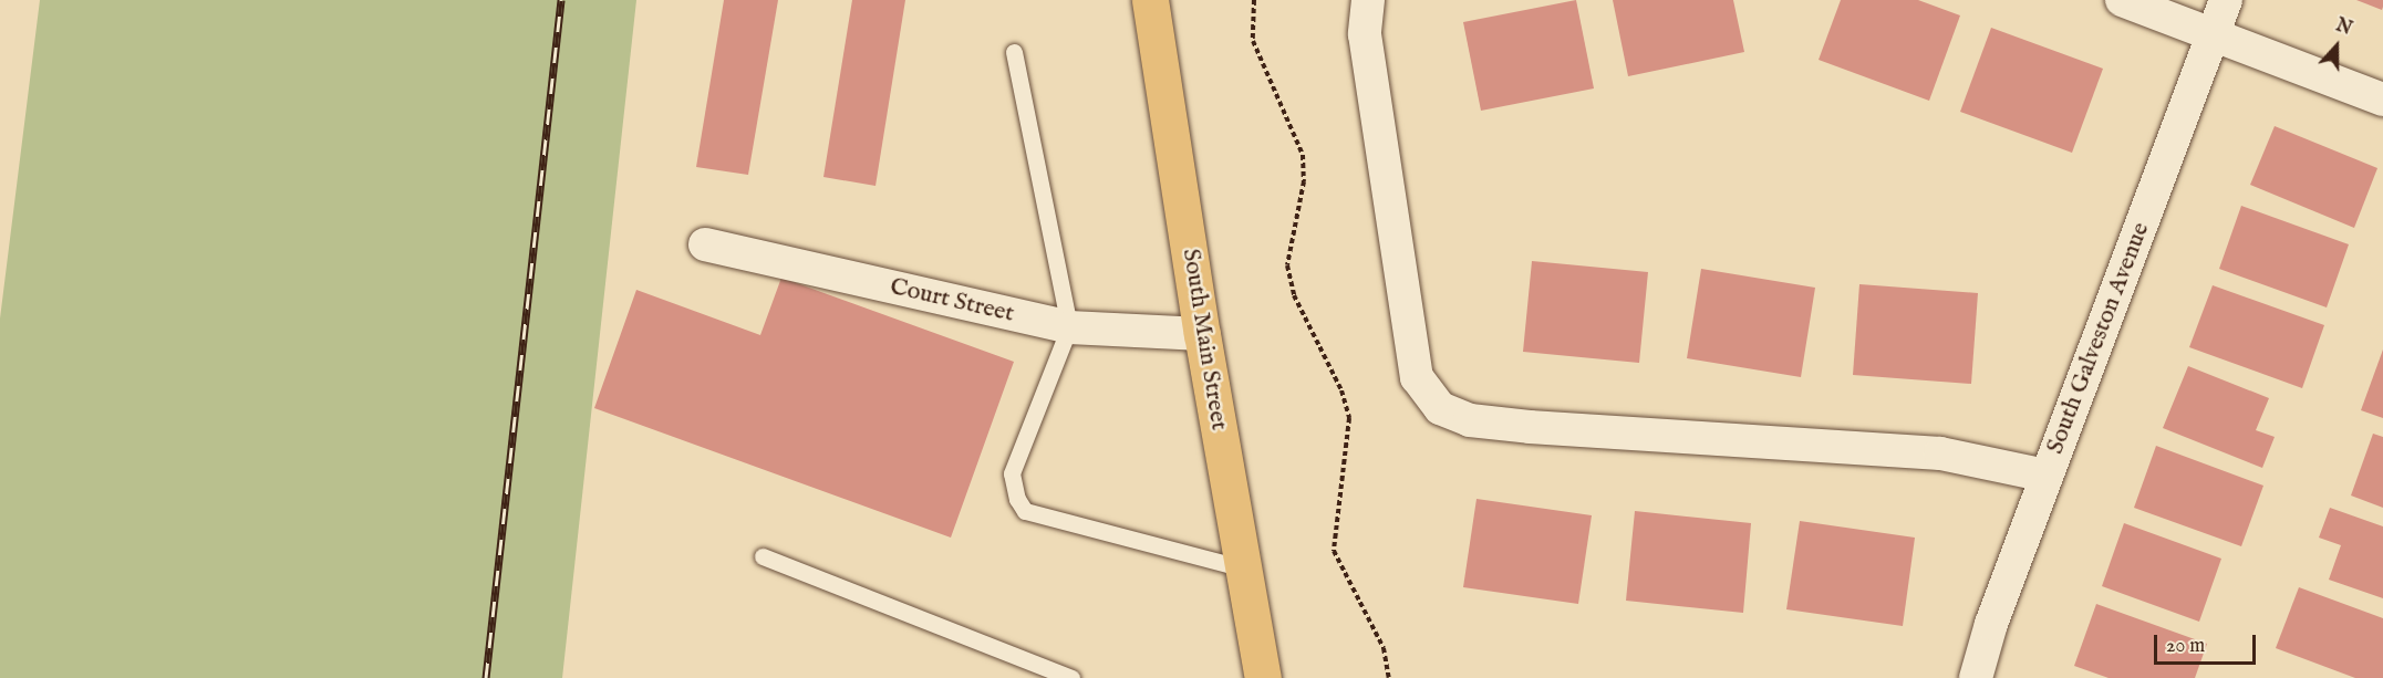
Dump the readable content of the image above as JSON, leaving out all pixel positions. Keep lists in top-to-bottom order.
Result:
{
  "streets": {
    "main road": ["South Main Street"],
    "street": ["Court Street", "South Galveston Avenue"]
  },
  "crossings": [
    ["Court Street", "South Main Street"]
  ],
  "scale_bar": "20 m",
  "north": "top"
}
